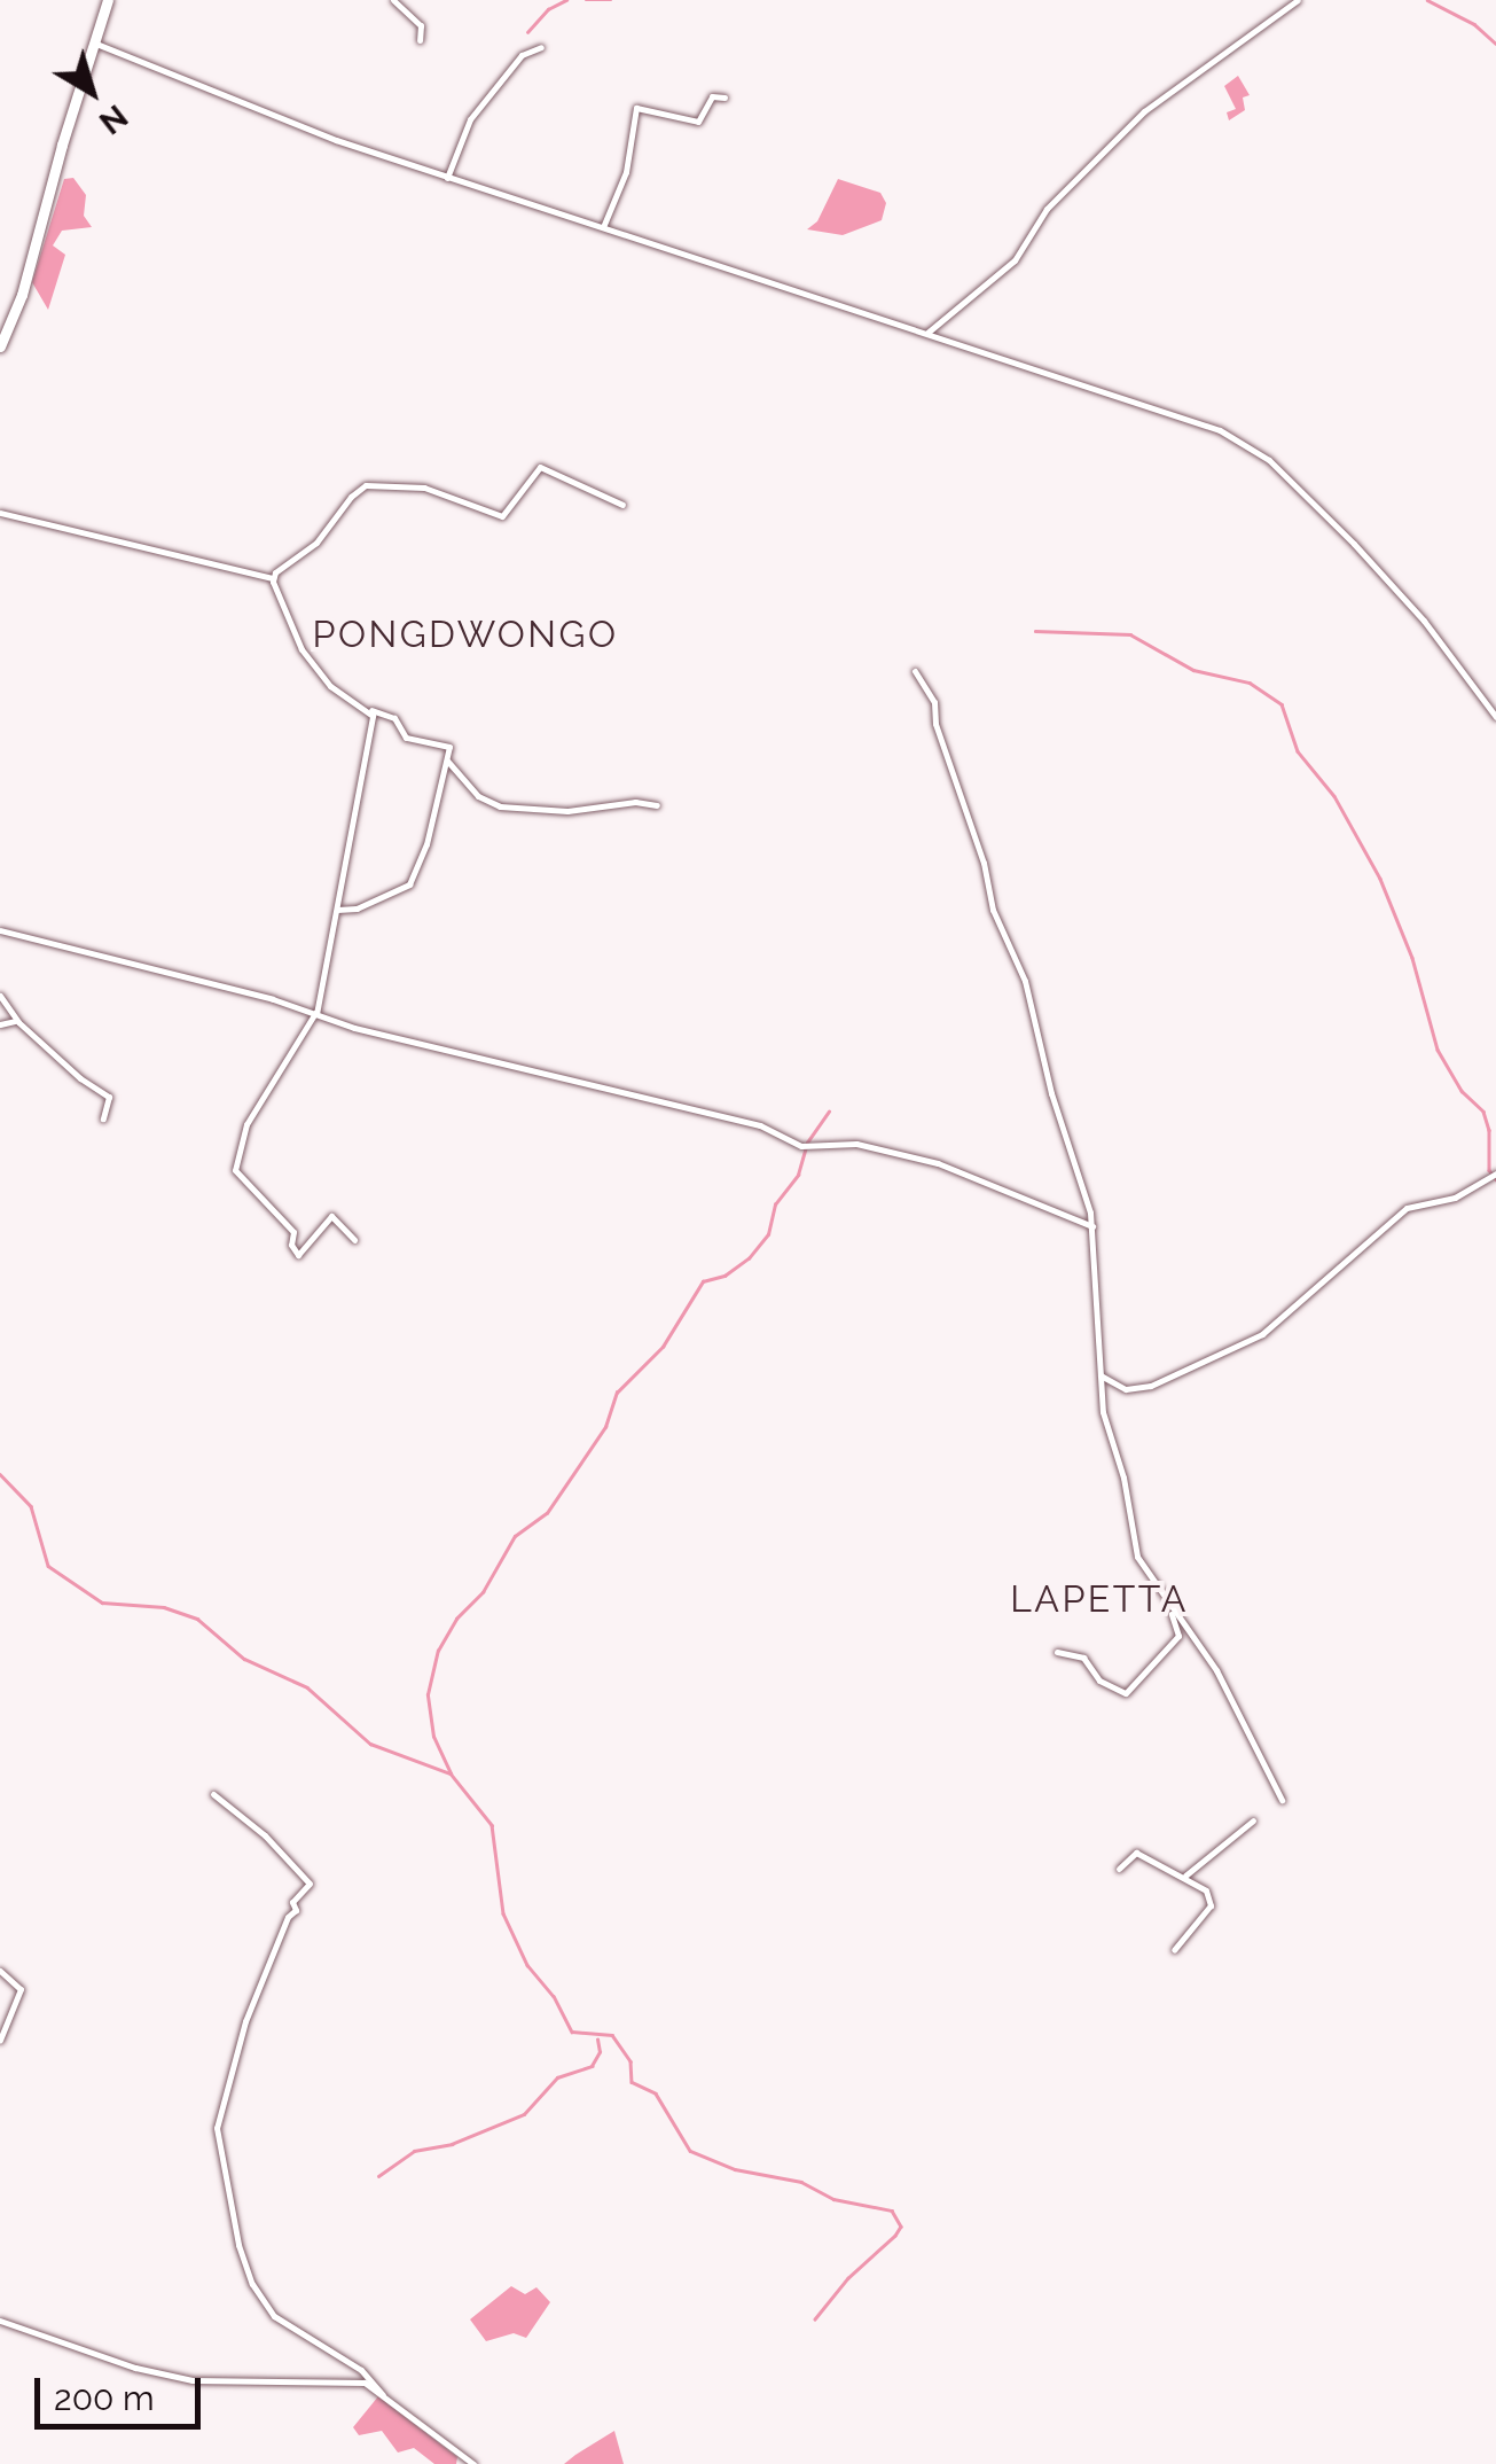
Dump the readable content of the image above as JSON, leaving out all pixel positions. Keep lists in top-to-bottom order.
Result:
{
  "districts": ["PONGDWONGO", "LAPETTA"],
  "scale_bar": "200 m",
  "north": "bottom right"
}
